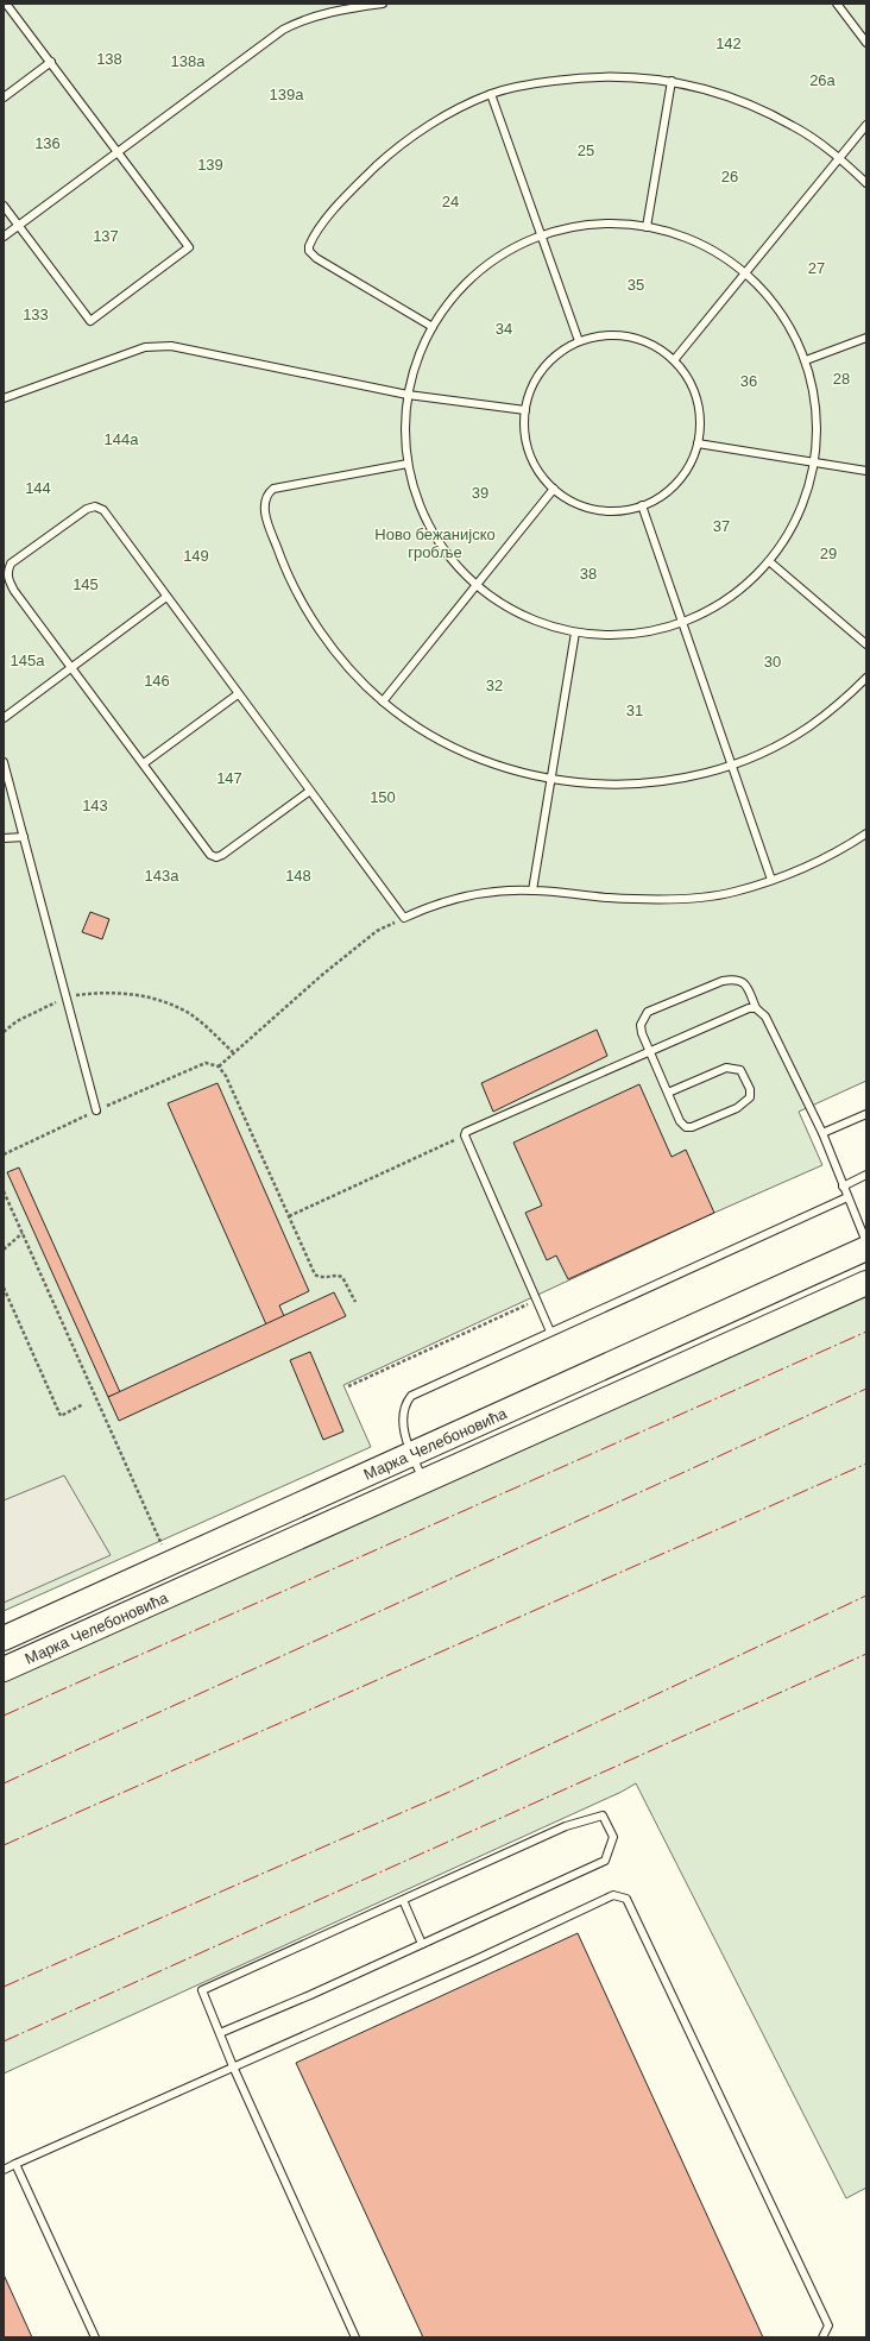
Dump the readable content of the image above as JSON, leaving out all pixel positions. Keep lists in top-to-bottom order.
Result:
{
  "streets": {
    "main road": ["Марка Челебоновића"]
  },
  "parks": [
    "142",
    "138",
    "138a",
    "26a",
    "139a",
    "136",
    "25",
    "139",
    "26",
    "24",
    "137",
    "27",
    "35",
    "133",
    "34",
    "28",
    "36",
    "144a",
    "144",
    "39",
    "37",
    "Ново бежанијско гробље",
    "29",
    "149",
    "38",
    "145",
    "145a",
    "30",
    "146",
    "32",
    "31",
    "147",
    "150",
    "143",
    "143a",
    "148"
  ]
}
